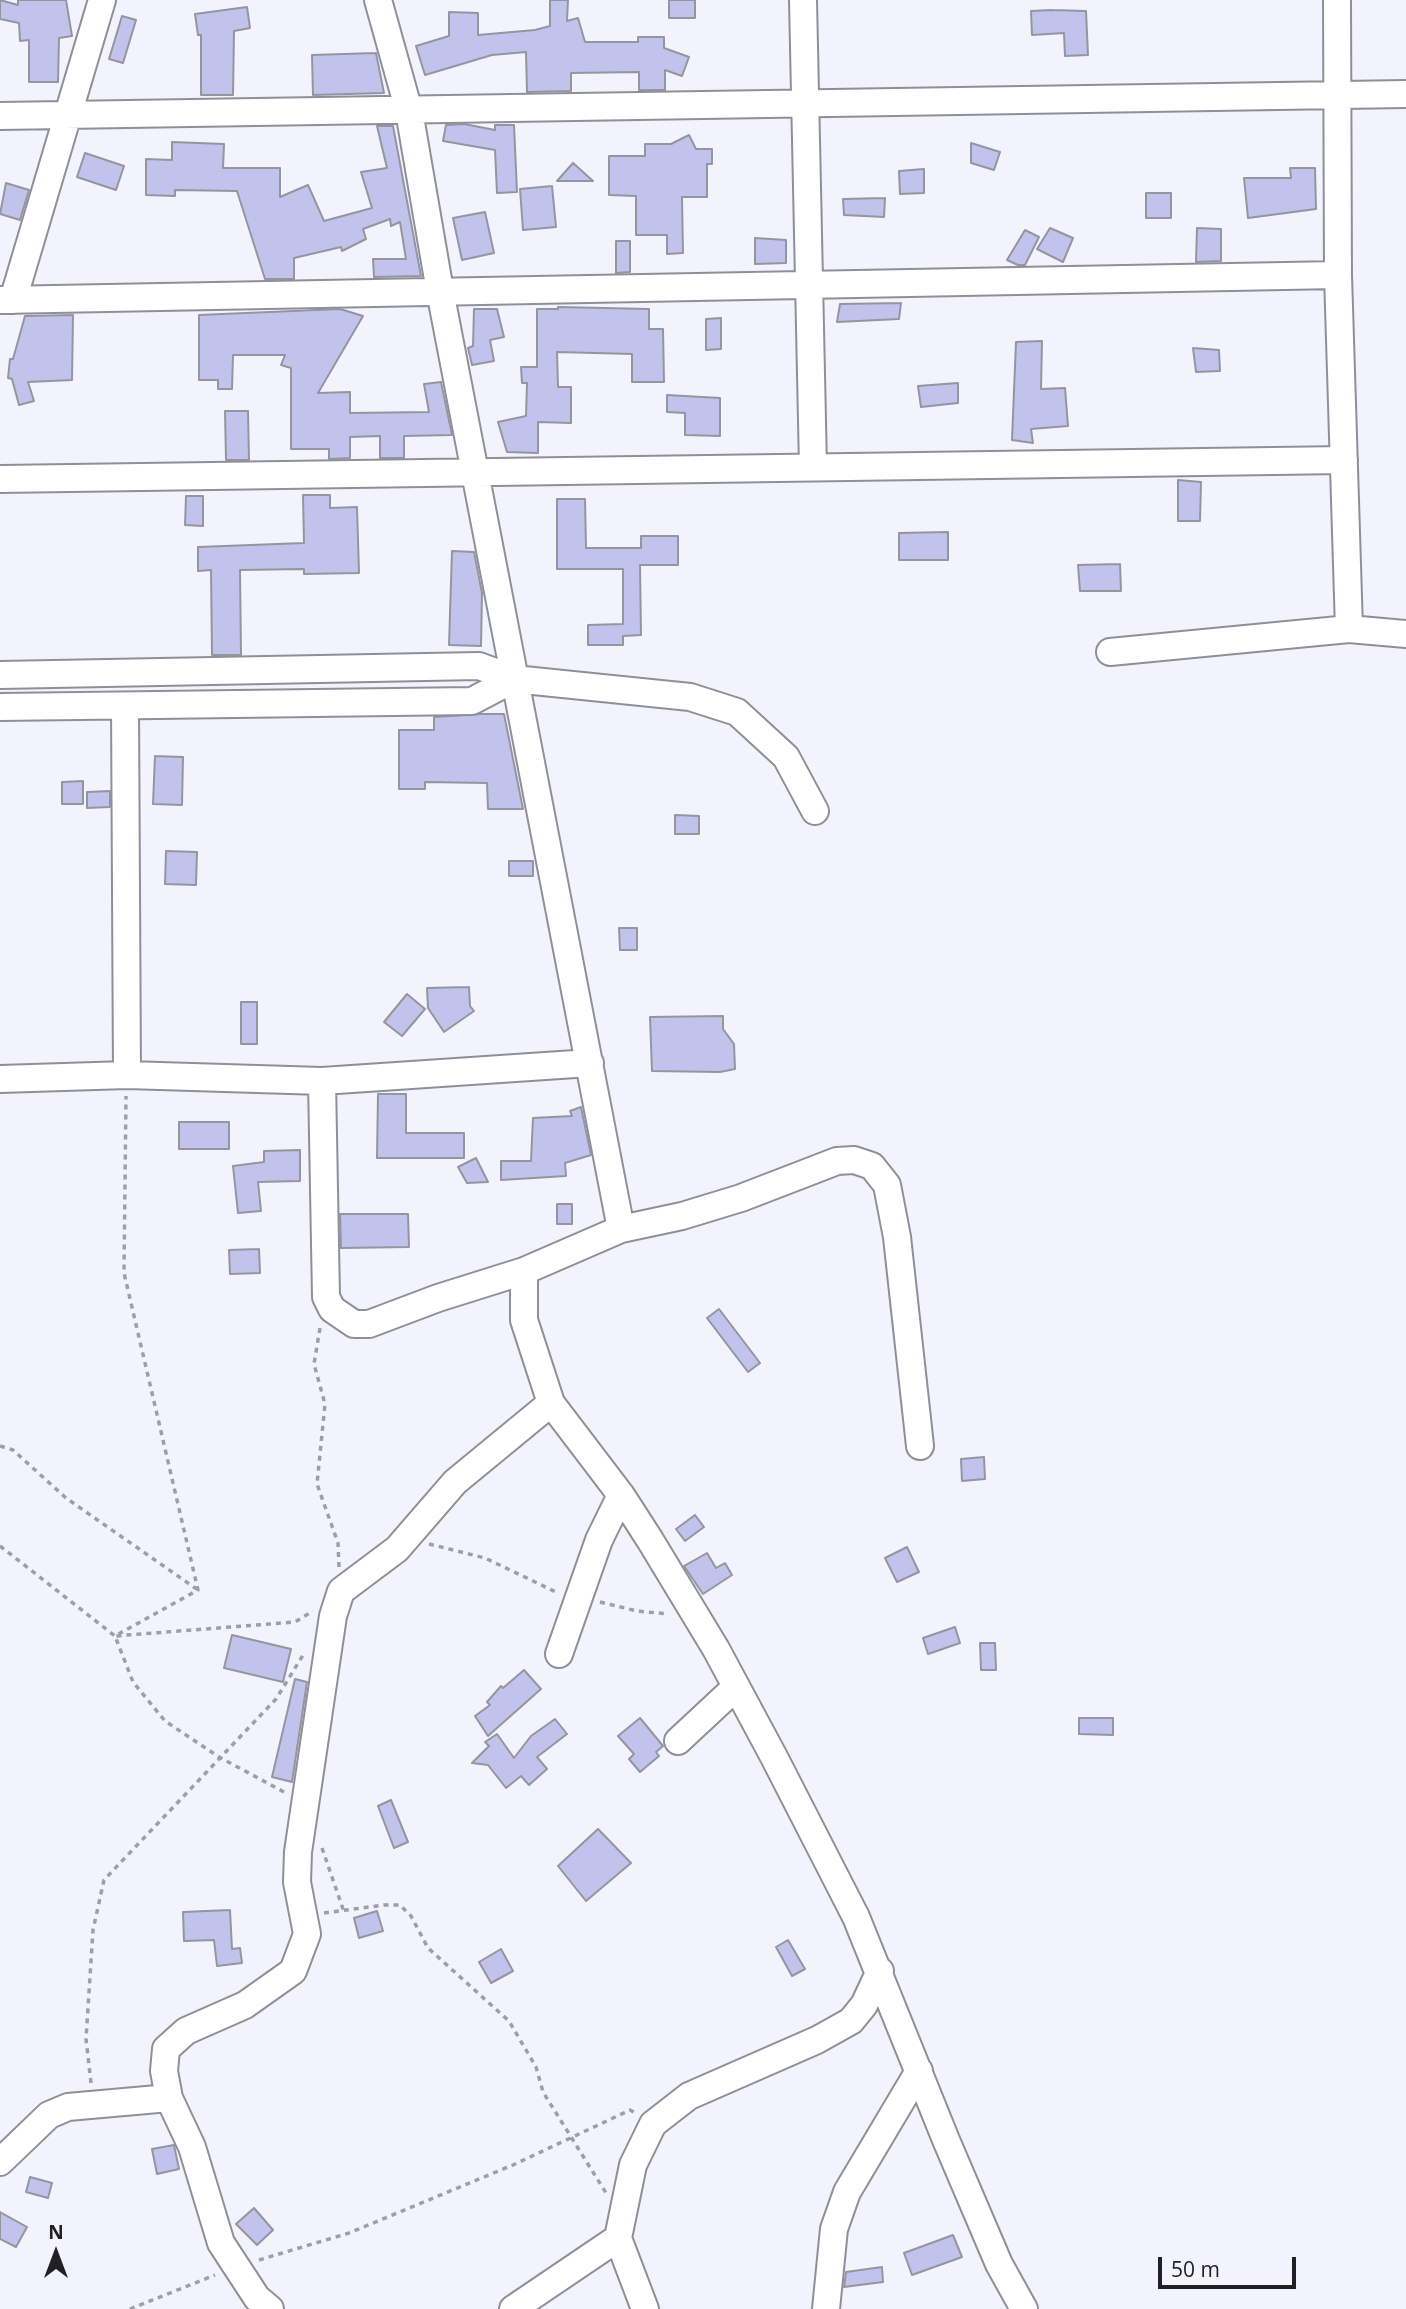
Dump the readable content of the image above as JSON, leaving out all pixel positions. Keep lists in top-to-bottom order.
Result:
{
  "scale_bar": "50 m",
  "north": "top"
}
